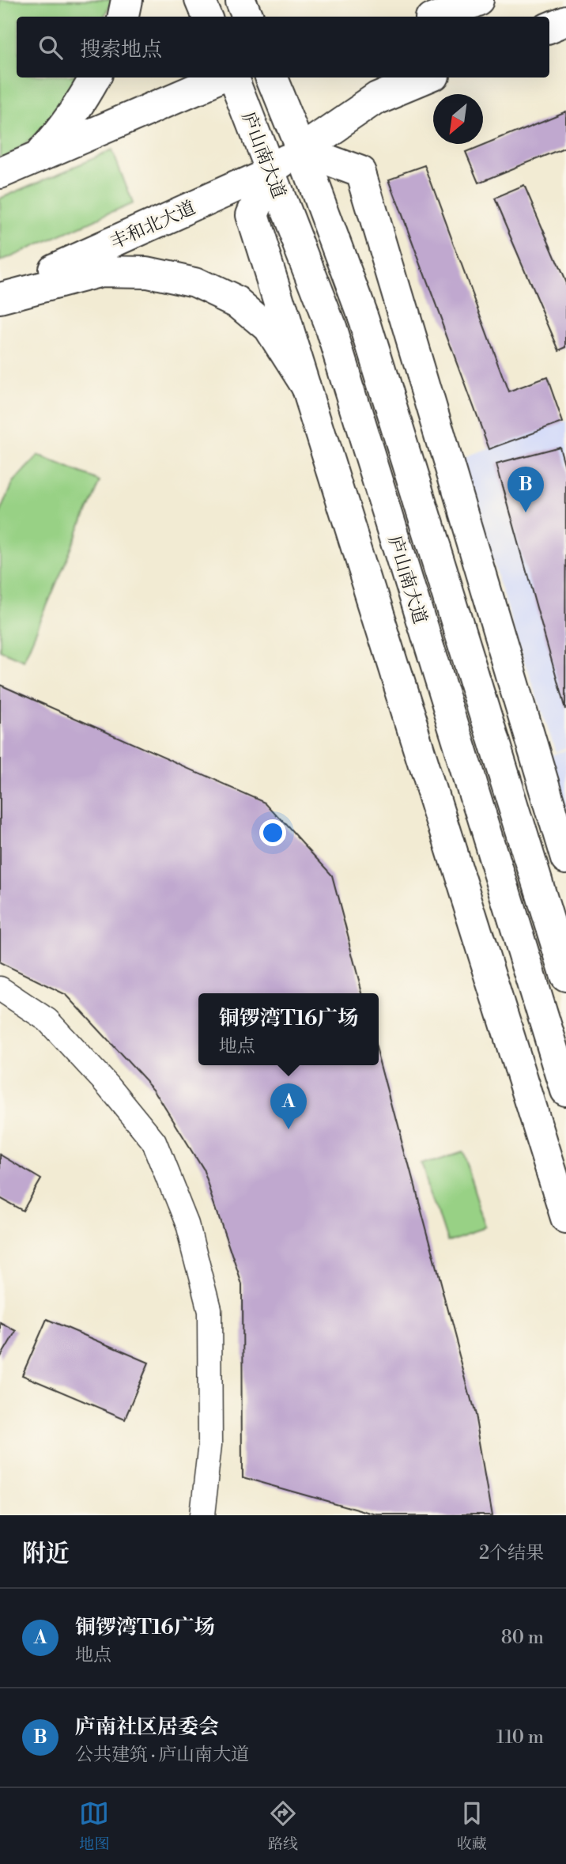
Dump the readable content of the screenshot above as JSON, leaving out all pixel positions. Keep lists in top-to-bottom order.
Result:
{
  "streets": {
    "main road": ["庐山南大道", "丰和北大道"]
  },
  "crossings": [
    ["庐山南大道", "丰和北大道"]
  ],
  "north": "bottom left",
  "page": {
    "search": "搜索地点",
    "pins": ["B", "A"],
    "popup": ["铜锣湾T16广场", "地点"],
    "heading": ["附近", "2个结果"],
    "list": [
      {
        "mark": "A",
        "name": "铜锣湾T16广场",
        "note": "地点",
        "value": "80 m"
      },
      {
        "mark": "B",
        "name": "庐南社区居委会",
        "note": "公共建筑 · 庐山南大道",
        "value": "110 m"
      }
    ],
    "nav": ["地图", "路线", "收藏"]
  }
}
